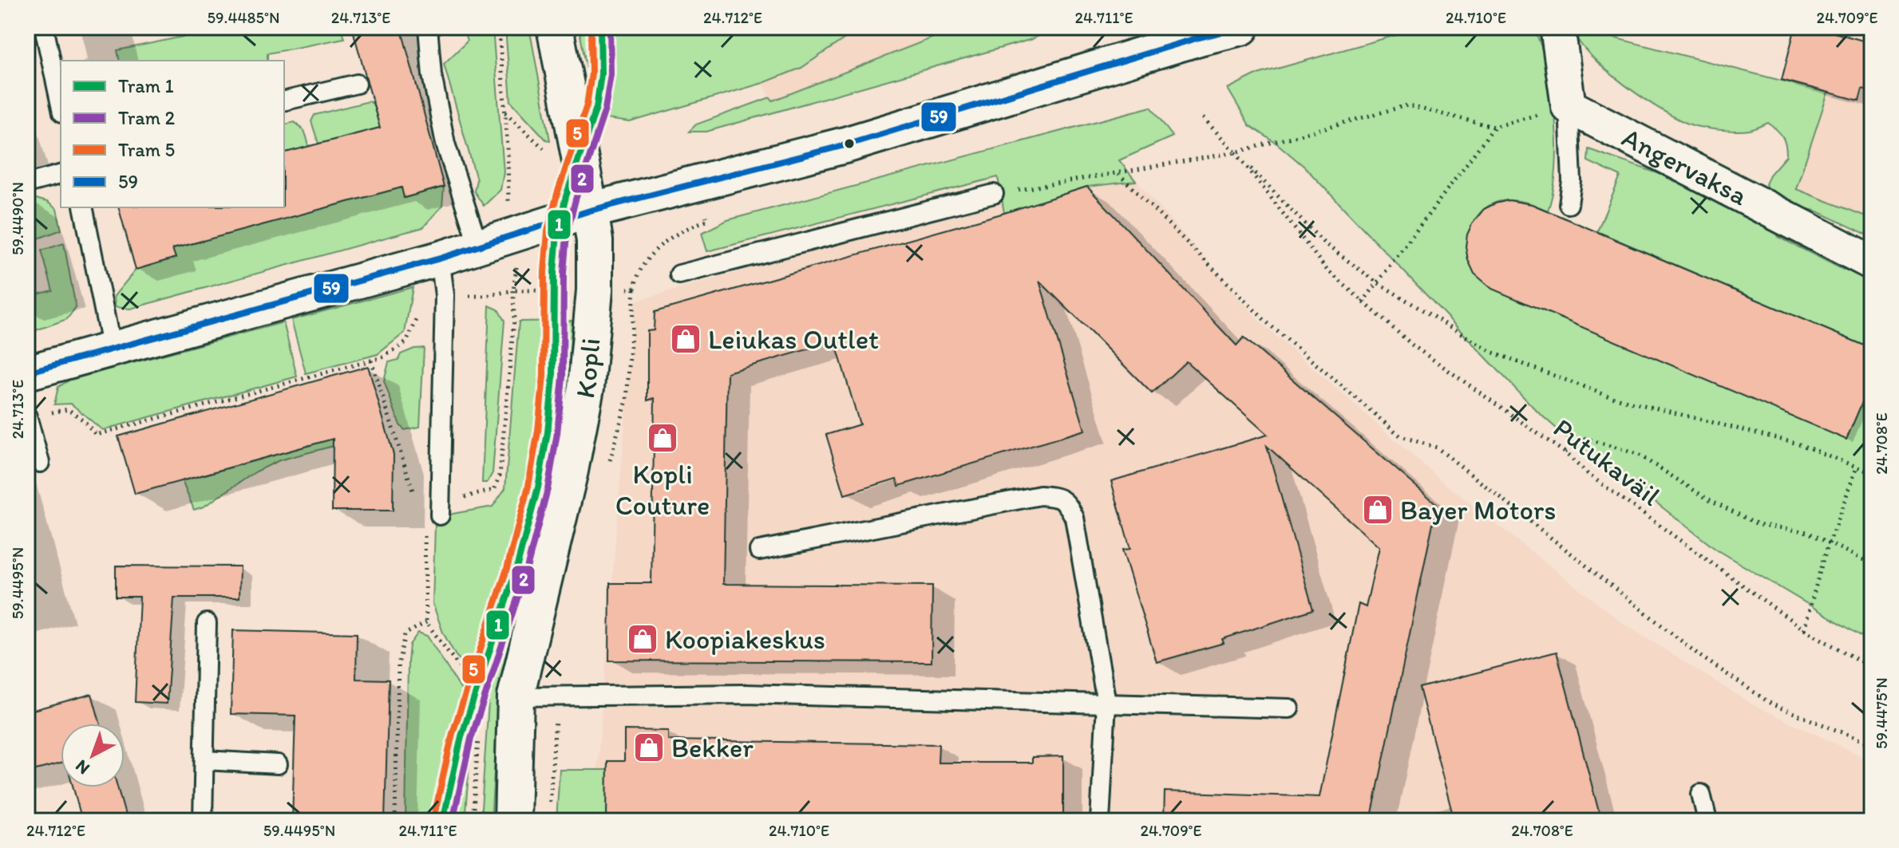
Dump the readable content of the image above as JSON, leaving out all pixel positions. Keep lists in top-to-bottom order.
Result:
{
  "streets": {
    "street": ["Angervaksa", "Kopli"],
    "path": ["Putukaväil"]
  },
  "places": {
    "shop": [
      "Leiukas Outlet",
      "Kopli Couture",
      "Bayer Motors",
      "Koopiakeskus",
      "Bekker"
    ]
  },
  "lines": [
    "tram line 1",
    "tram line 2",
    "transit line 59",
    "tram line 5"
  ],
  "legend": [
    "Tram 1",
    "Tram 2",
    "Tram 5",
    "59"
  ],
  "north": "bottom left",
  "coordinates": [
    "59.4485°N",
    "24.713°E",
    "24.712°E",
    "24.711°E",
    "24.710°E",
    "24.709°E",
    "59.4490°N",
    "24.708°E",
    "59.4495°N",
    "59.4475°N"
  ]
}
